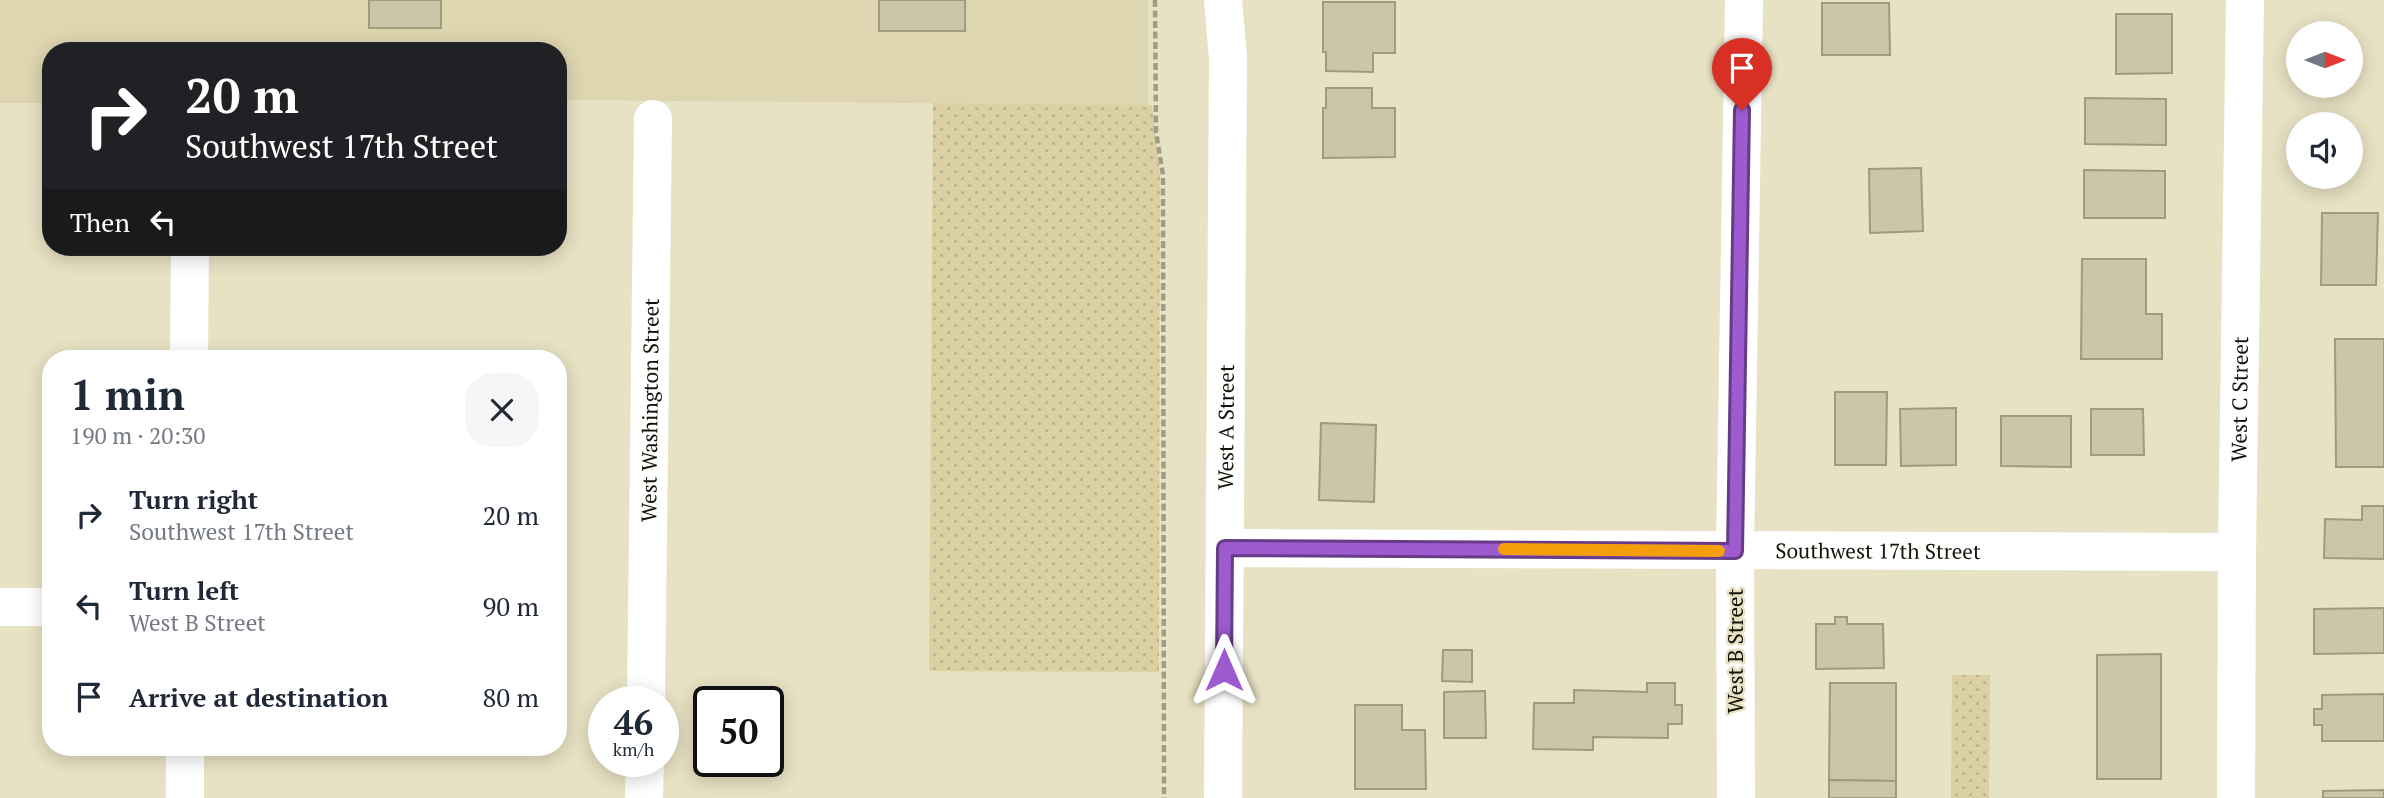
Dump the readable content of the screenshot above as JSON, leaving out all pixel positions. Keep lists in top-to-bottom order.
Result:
{
  "streets": {
    "street": [
      "West C Street",
      "West Washington Street",
      "West A Street",
      "Southwest 17th Street",
      "West B Street"
    ]
  },
  "crossings": [
    ["West C Street", "Southwest 17th Street"],
    ["West A Street", "Southwest 17th Street"],
    ["Southwest 17th Street", "West B Street"]
  ],
  "north": "right",
  "page": {
    "turn": ["20 m", "Southwest 17th Street"],
    "then": "Then",
    "heading": ["1 min", "190 m · 20:30"],
    "list": [
      {
        "name": "Turn right",
        "note": "Southwest 17th Street",
        "value": "20 m"
      },
      {
        "name": "Turn left",
        "note": "West B Street",
        "value": "90 m"
      },
      {
        "name": "Arrive at destination",
        "value": "80 m"
      }
    ],
    "speed": "46 km/h",
    "limit": "50"
  }
}
